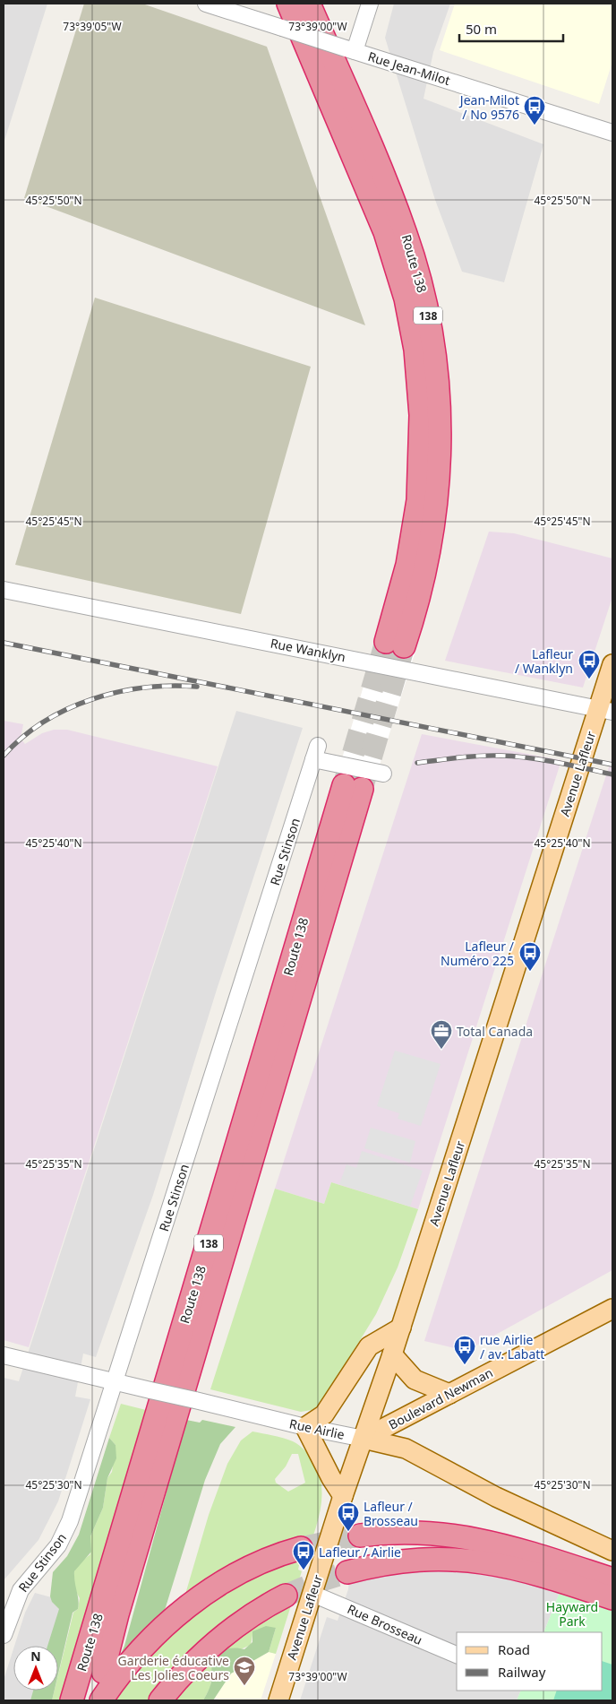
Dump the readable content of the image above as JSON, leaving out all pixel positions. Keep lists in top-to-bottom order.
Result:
{
  "streets": {
    "highway": ["Route 138", "138"],
    "main road": ["Avenue Lafleur", "Boulevard Newman", "Rue Airlie"],
    "street": [
      "Rue Jean-Milot",
      "Rue Wanklyn",
      "Rue Stinson",
      "Rue Brosseau"
    ]
  },
  "crossings": [
    ["Rue Wanklyn", "Avenue Lafleur"],
    ["Avenue Lafleur", "Boulevard Newman"],
    ["Avenue Lafleur", "Rue Airlie"],
    ["Avenue Lafleur", "Rue Brosseau"],
    ["Rue Stinson", "Rue Airlie"],
    ["Boulevard Newman", "Rue Airlie"]
  ],
  "parks": ["Hayward Park"],
  "places": {
    "bus stop": [
      "Jean-Milot / No 9576",
      "Lafleur / Wanklyn",
      "Lafleur / Numéro 225",
      "rue Airlie / av. Labatt",
      "Lafleur / Brosseau",
      "Lafleur / Airlie"
    ],
    "office": ["Total Canada"],
    "school or university": ["Garderie éducative Les Jolies Coeurs"]
  },
  "legend": ["Road", "Railway"],
  "scale_bar": "50 m",
  "north": "top",
  "coordinates": [
    "73°39'05\"W",
    "73°39'00\"W",
    "45°25'50\"N",
    "45°25'45\"N",
    "45°25'40\"N",
    "45°25'35\"N",
    "45°25'30\"N"
  ]
}
